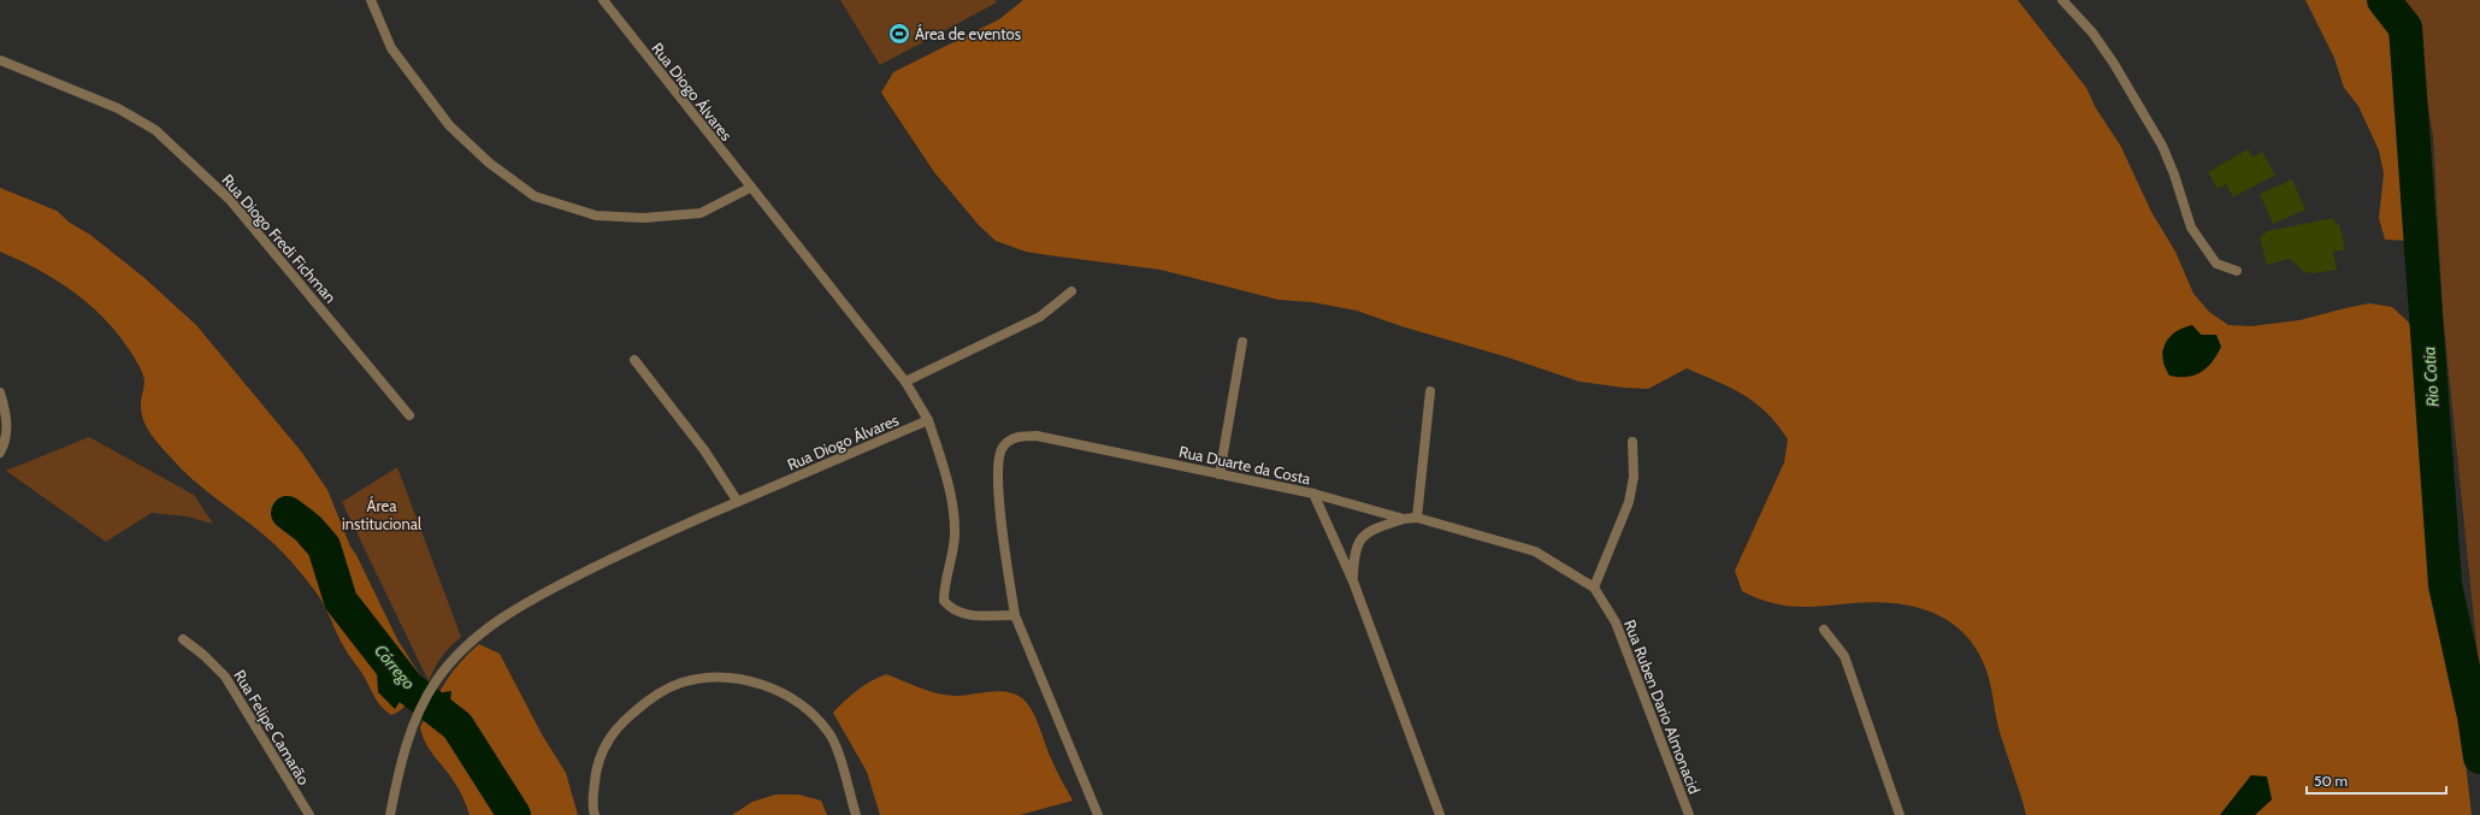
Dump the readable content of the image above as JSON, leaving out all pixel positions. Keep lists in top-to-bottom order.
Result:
{
  "streets": {
    "street": [
      "Rua Diogo Álvares",
      "Rua Diogo Fredi Fichman",
      "Rua Duarte da Costa",
      "Rua Ruben Dario Almonacid",
      "Rua Felipe Camarão"
    ]
  },
  "crossings": [
    ["Rua Duarte da Costa", "Rua Ruben Dario Almonacid"]
  ],
  "water": ["Rio Cotia", "Córrego"],
  "parks": ["Área institucional"],
  "places": {
    "sports": ["Área de eventos"]
  },
  "scale_bar": "50 m"
}
